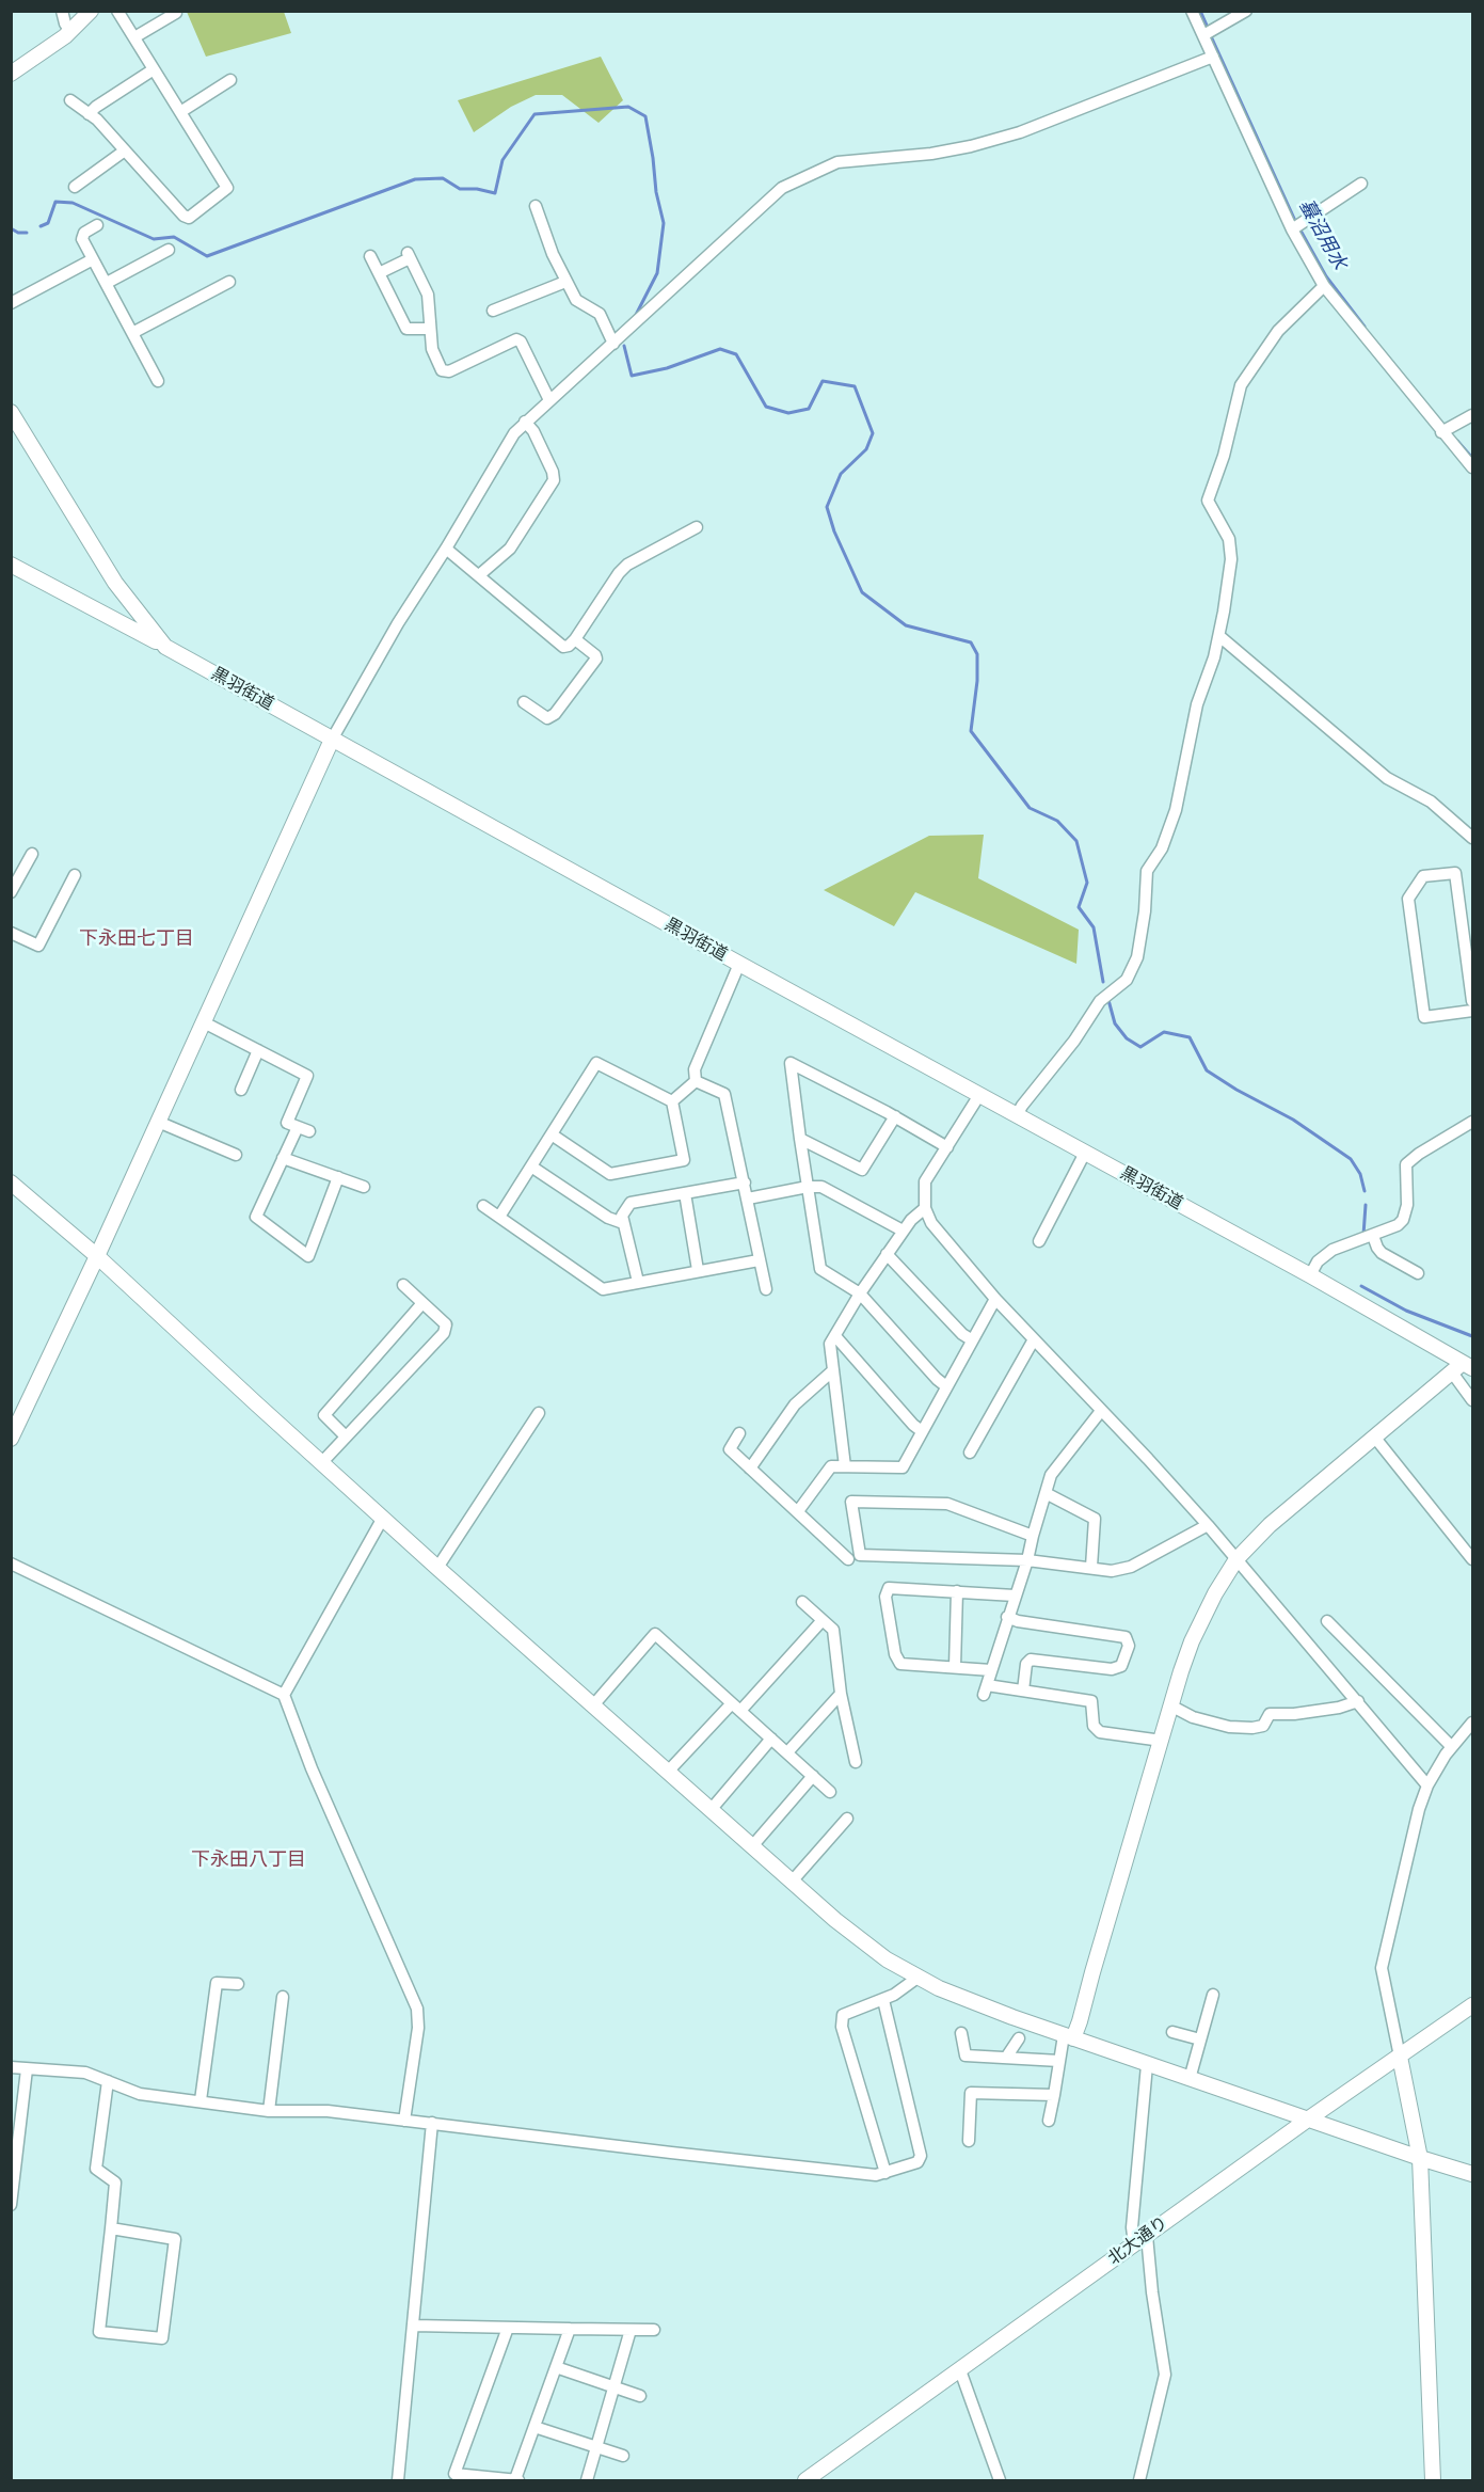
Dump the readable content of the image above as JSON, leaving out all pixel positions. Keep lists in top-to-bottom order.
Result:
{
  "streets": {
    "street": ["黒羽街道", "北大通り"]
  },
  "districts": ["下永田七丁目", "下永田八丁目"],
  "water": ["蟇沼用水"]
}
